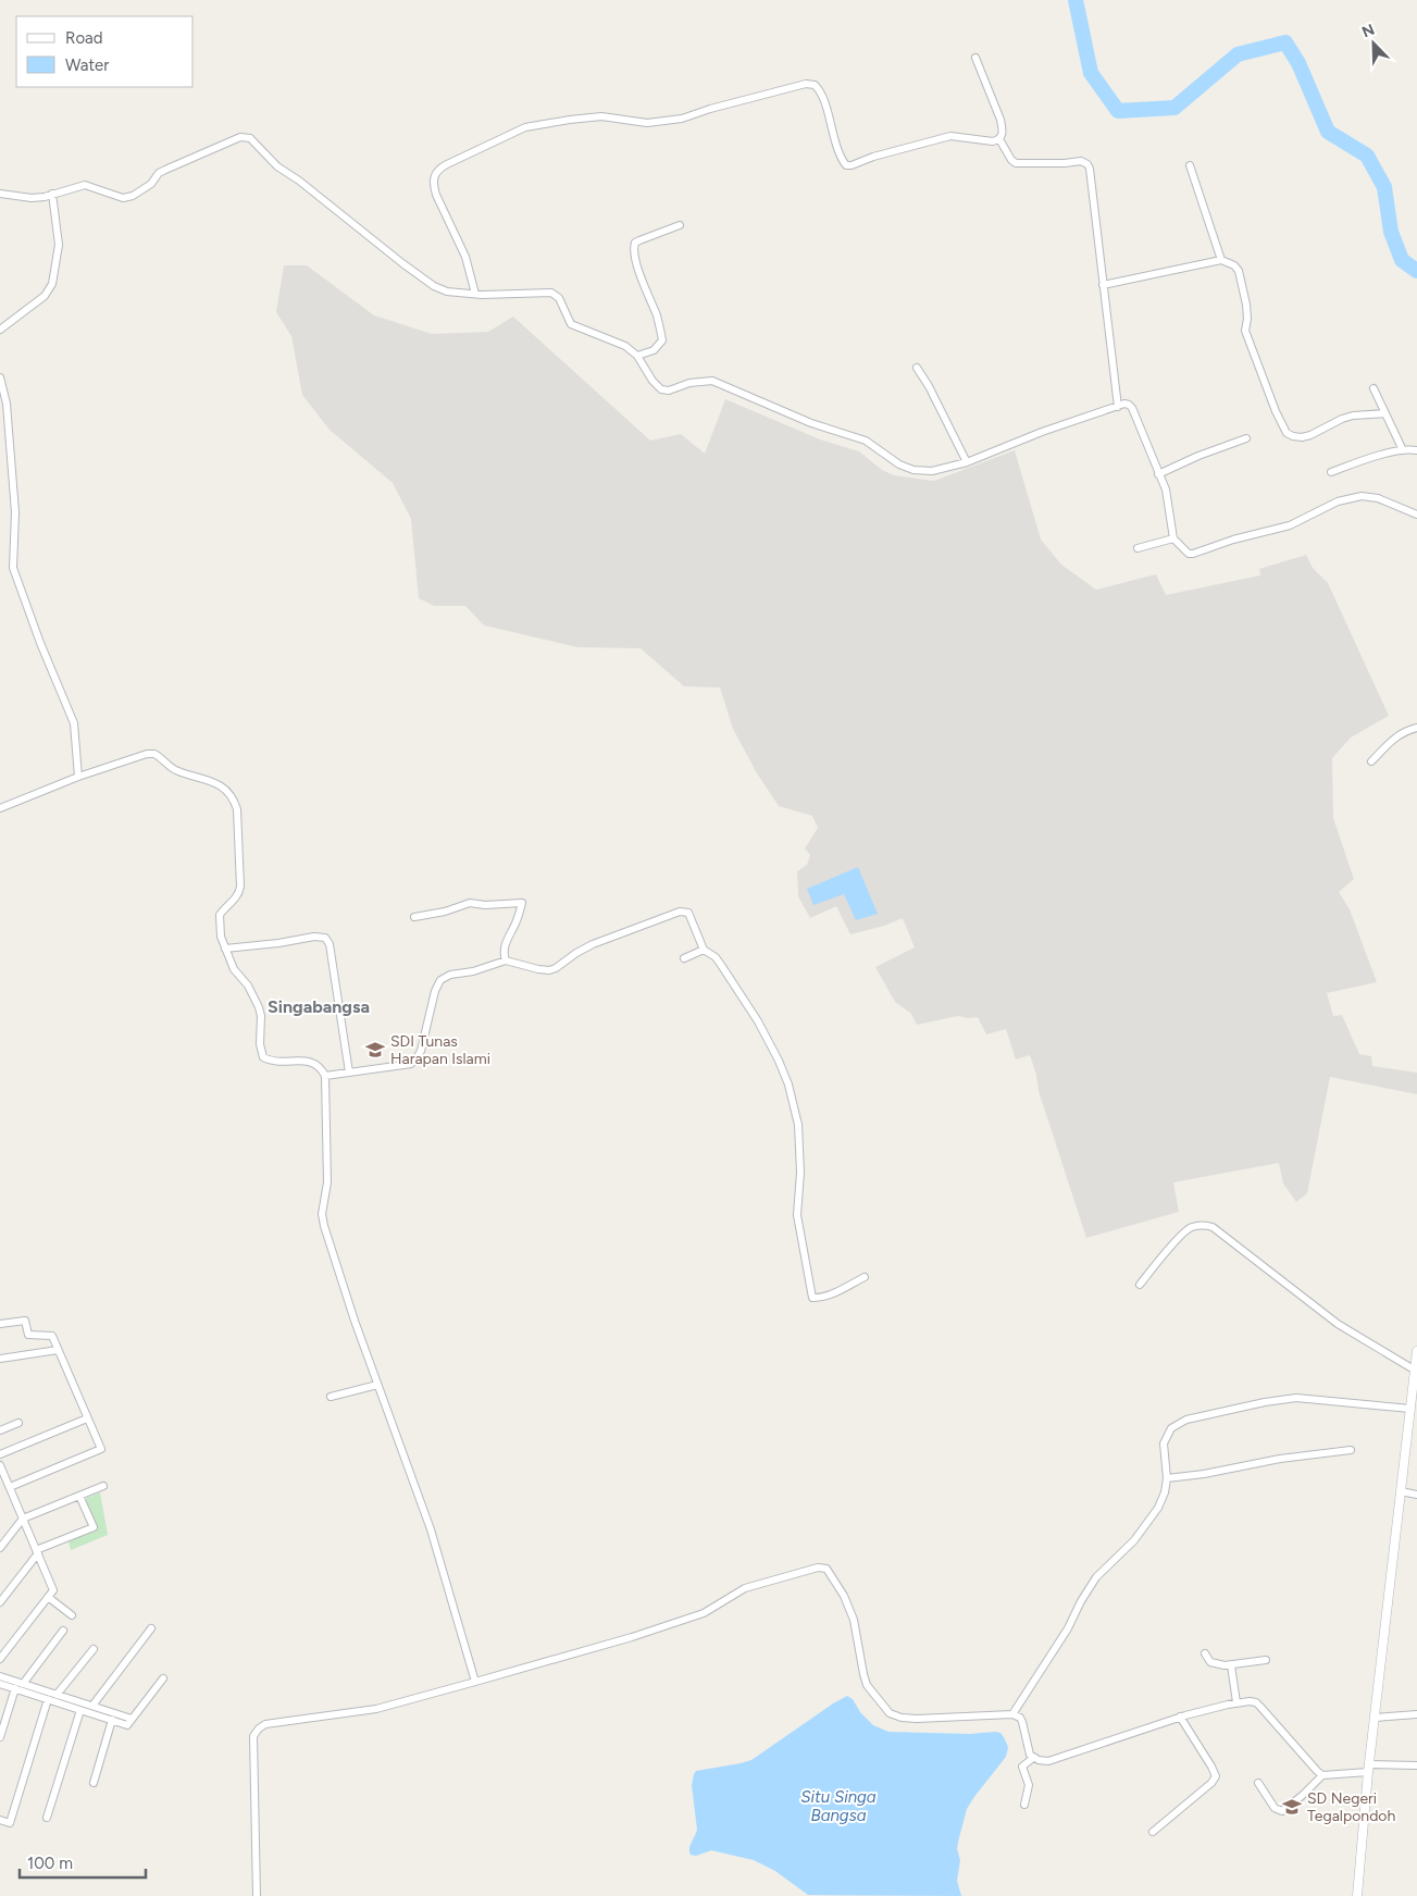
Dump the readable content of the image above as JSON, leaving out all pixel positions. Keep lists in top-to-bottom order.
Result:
{
  "districts": ["Singabangsa"],
  "water": ["Situ Singa Bangsa"],
  "places": {
    "school or university": ["SDI Tunas Harapan Islami", "SD Negeri Tegalpondoh"]
  },
  "legend": ["Road", "Water"],
  "scale_bar": "100 m",
  "north": "top left"
}
